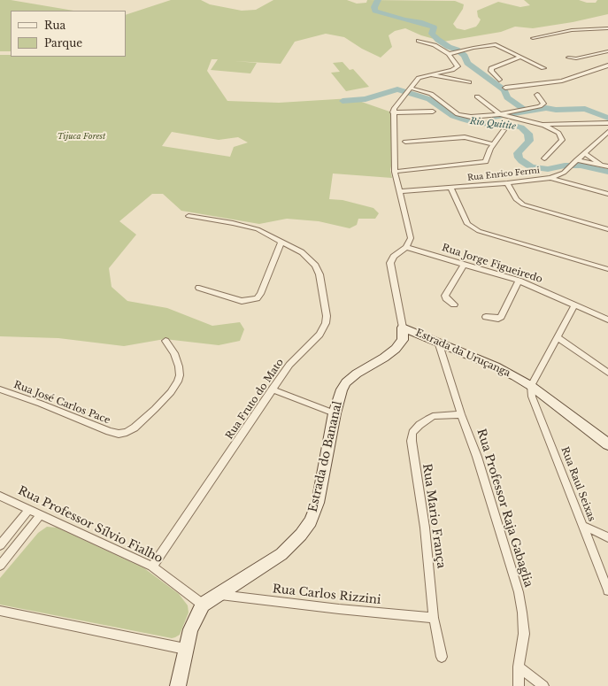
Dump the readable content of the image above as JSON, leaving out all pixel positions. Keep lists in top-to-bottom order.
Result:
{
  "streets": {
    "street": [
      "Rua Enrico Fermi",
      "Rua Jorge Figueiredo",
      "Estrada da Uruçanga",
      "Rua Fruto do Mato",
      "Rua José Carlos Pace",
      "Estrada do Bananal",
      "Rua Raul Seixas",
      "Rua Professor Raja Gabaglia",
      "Rua Mario França",
      "Rua Professor Sílvio Fialho",
      "Rua Carlos Rizzini"
    ]
  },
  "crossings": [
    ["Estrada da Uruçanga", "Estrada do Bananal"],
    ["Estrada da Uruçanga", "Rua Raul Seixas"],
    ["Estrada da Uruçanga", "Rua Professor Raja Gabaglia"],
    ["Rua Fruto do Mato", "Rua Professor Sílvio Fialho"],
    ["Estrada do Bananal", "Rua Professor Sílvio Fialho"],
    ["Estrada do Bananal", "Rua Carlos Rizzini"],
    ["Rua Professor Raja Gabaglia", "Rua Mario França"],
    ["Rua Mario França", "Rua Carlos Rizzini"]
  ],
  "water": ["Rio Quitite"],
  "parks": ["Tijuca Forest"],
  "legend": ["Rua", "Parque"]
}
